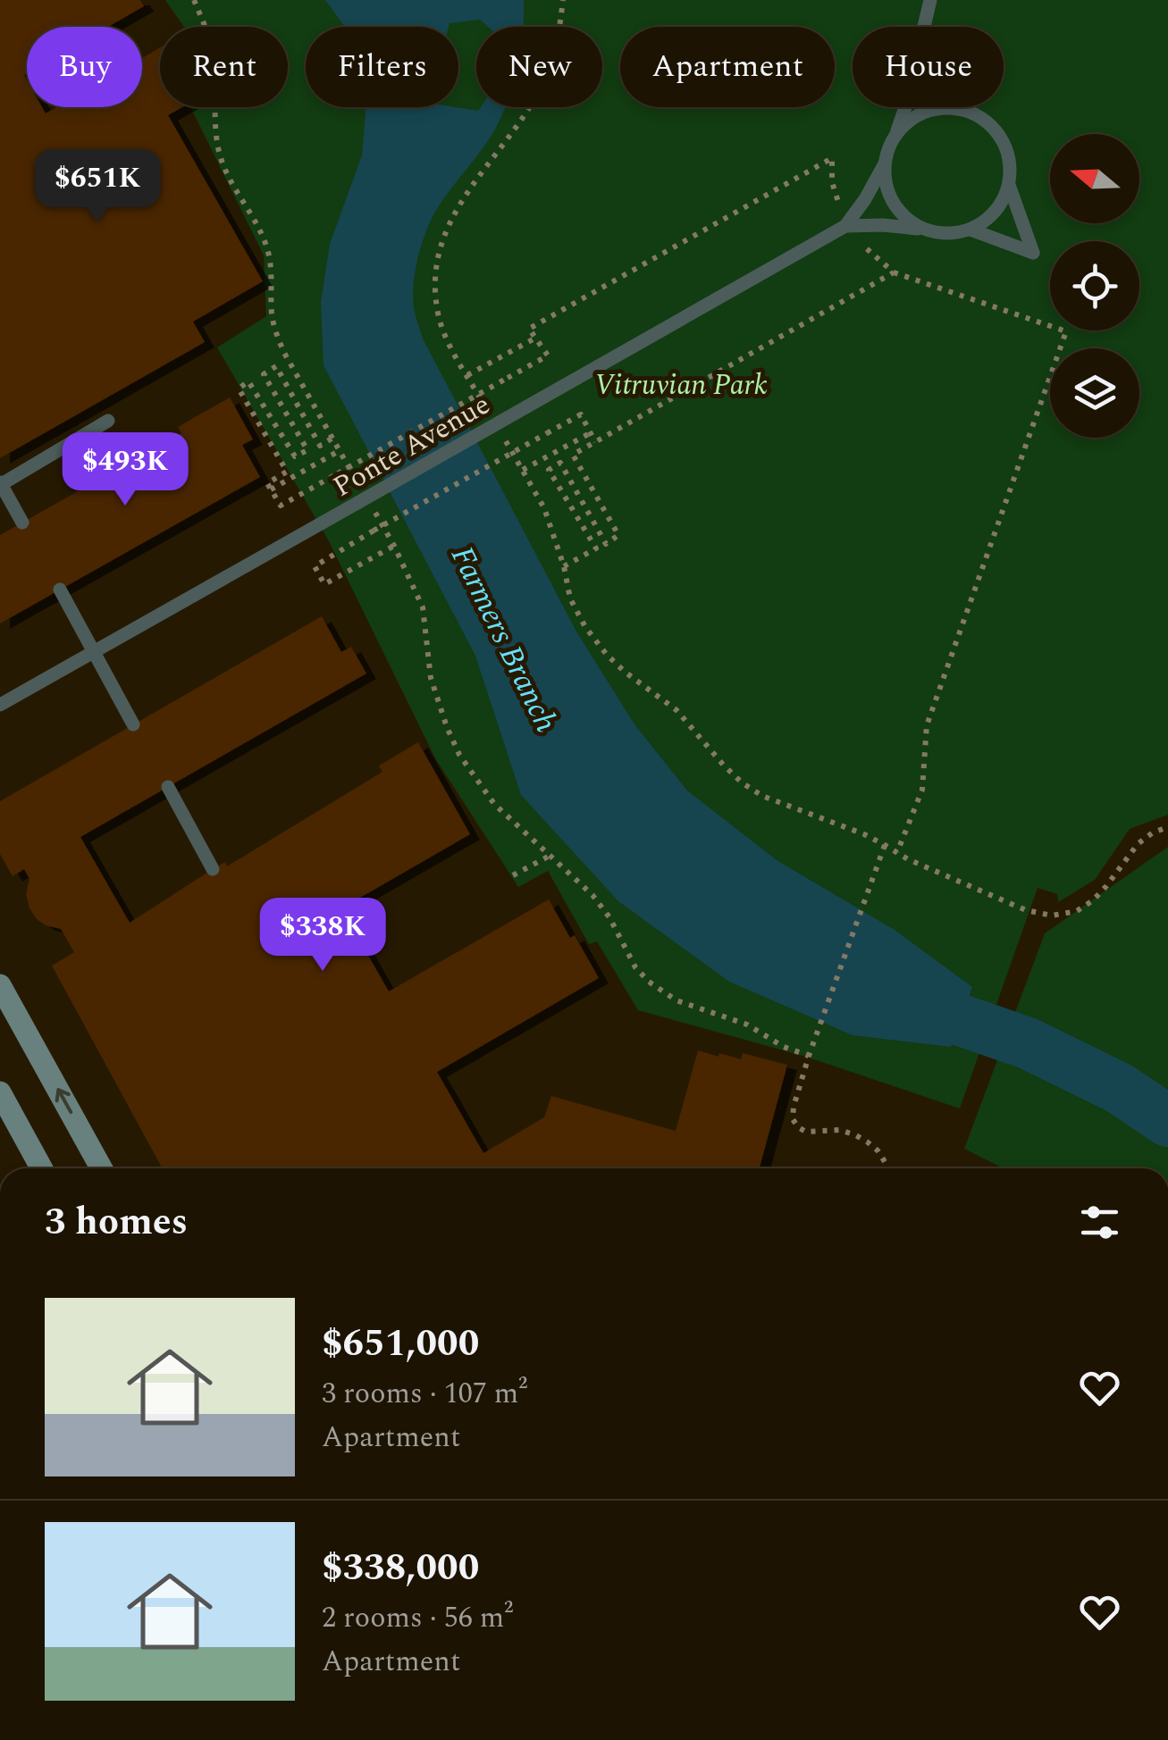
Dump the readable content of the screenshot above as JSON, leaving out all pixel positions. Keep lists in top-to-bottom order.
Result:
{
  "streets": {
    "lane": ["Ponte Avenue"]
  },
  "water": ["Farmers Branch"],
  "parks": ["Vitruvian Park"],
  "north": "left",
  "page": {
    "chip": [
      "Buy",
      "Rent",
      "Filters",
      "New",
      "Apartment",
      "House"
    ],
    "price": ["$651K", "$493K", "$338K"],
    "heading": "3 homes",
    "list": [
      {
        "name": "$651,000",
        "note": "3 rooms · 107 m² · Apartment"
      },
      {
        "name": "$338,000",
        "note": "2 rooms · 56 m² · Apartment"
      }
    ]
  }
}
